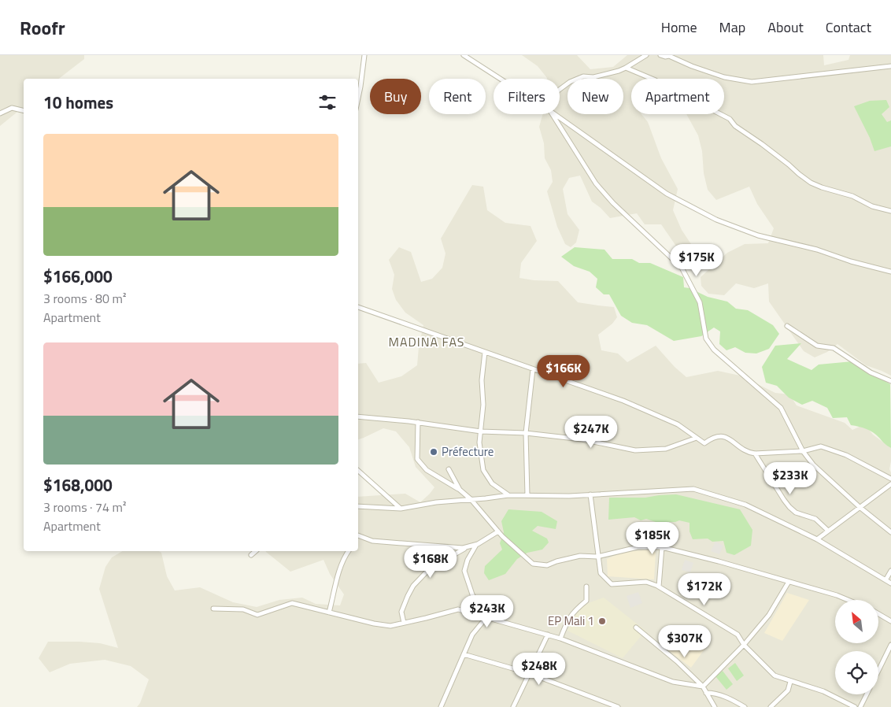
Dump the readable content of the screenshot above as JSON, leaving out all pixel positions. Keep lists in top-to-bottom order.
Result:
{
  "districts": ["MADINA FAS"],
  "places": ["Préfecture", "EP Mali 1"],
  "north": "top left",
  "page": {
    "header": "Roofr",
    "nav": [
      "Home",
      "Map",
      "About",
      "Contact"
    ],
    "chip": [
      "Buy",
      "Rent",
      "Filters",
      "New",
      "Apartment"
    ],
    "heading": "10 homes",
    "list": [
      {
        "name": "$166,000",
        "note": "3 rooms · 80 m² · Apartment"
      },
      {
        "name": "$168,000",
        "note": "3 rooms · 74 m² · Apartment"
      }
    ],
    "price": [
      "$175K",
      "$166K",
      "$247K",
      "$233K",
      "$185K",
      "$168K",
      "$172K",
      "$243K",
      "$307K",
      "$248K"
    ]
  }
}
